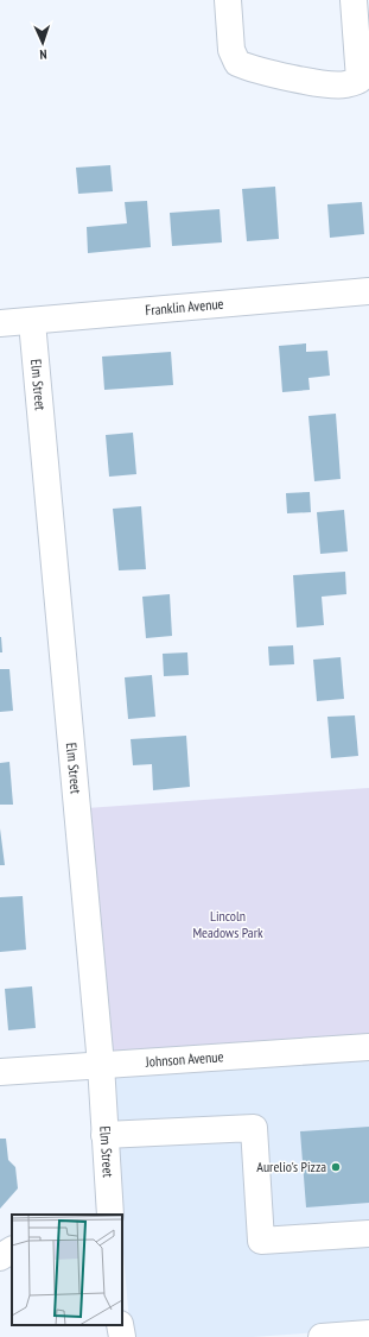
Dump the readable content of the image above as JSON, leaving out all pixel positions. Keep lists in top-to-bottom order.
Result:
{
  "streets": {
    "street": ["Franklin Avenue", "Elm Street", "Johnson Avenue"]
  },
  "crossings": [
    ["Franklin Avenue", "Elm Street"],
    ["Elm Street", "Johnson Avenue"]
  ],
  "parks": ["Lincoln Meadows Park"],
  "places": ["Aurelio's Pizza"],
  "north": "bottom"
}
